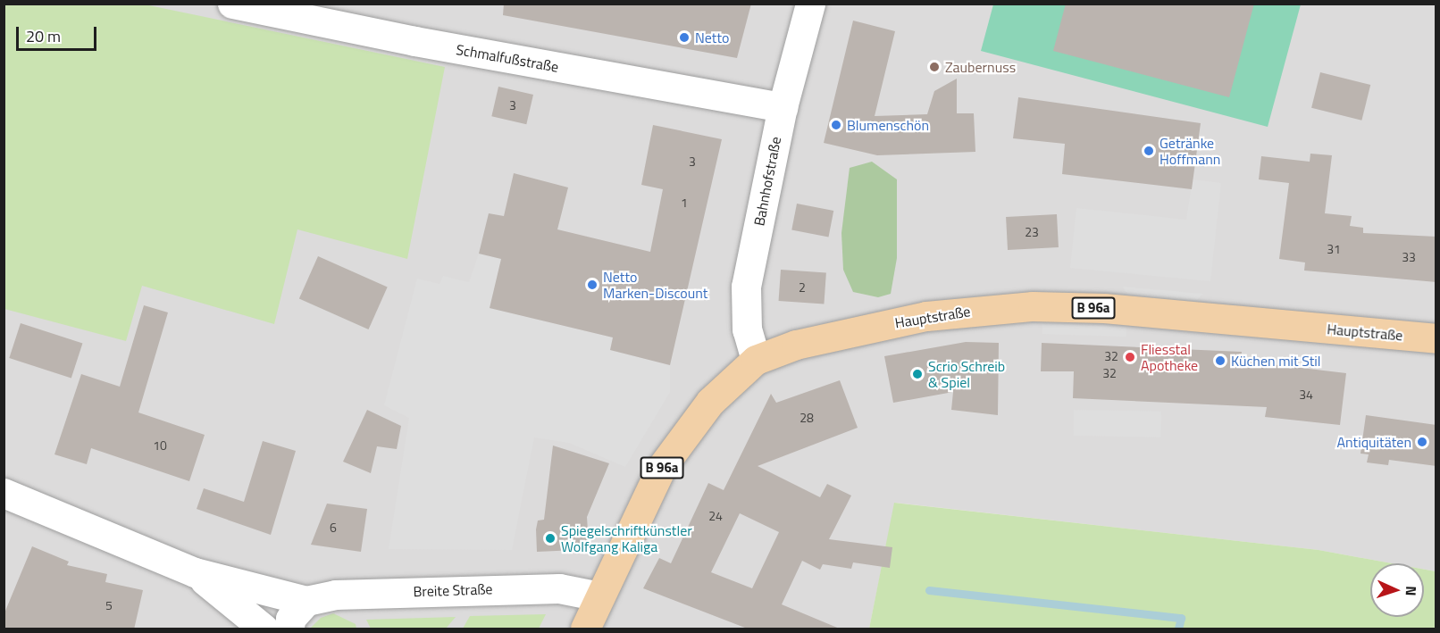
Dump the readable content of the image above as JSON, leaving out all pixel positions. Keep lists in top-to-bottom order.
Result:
{
  "streets": {
    "main road": ["B 96a", "Hauptstraße"],
    "street": ["Schmalfußstraße", "Bahnhofstraße", "Breite Straße"]
  },
  "crossings": [
    ["Schmalfußstraße", "Bahnhofstraße"],
    ["Bahnhofstraße", "Hauptstraße"],
    ["Hauptstraße", "Breite Straße"]
  ],
  "places": [
    "Netto",
    "Zaubernuss",
    "Blumenschön",
    "Getränke Hoffmann",
    "Netto Marken-Discount",
    "Fliesstal Apotheke",
    "Küchen mit Stil",
    "Scrio Schreib & Spiel",
    "Antiquitäten",
    "Spiegelschriftkünstler Wolfgang Kaliga"
  ],
  "house_numbers": [
    "3",
    "3",
    "1",
    "23",
    "31",
    "33",
    "2",
    "32",
    "32",
    "34",
    "28",
    "10",
    "24",
    "6",
    "5"
  ],
  "scale_bar": "20 m",
  "north": "right"
}
